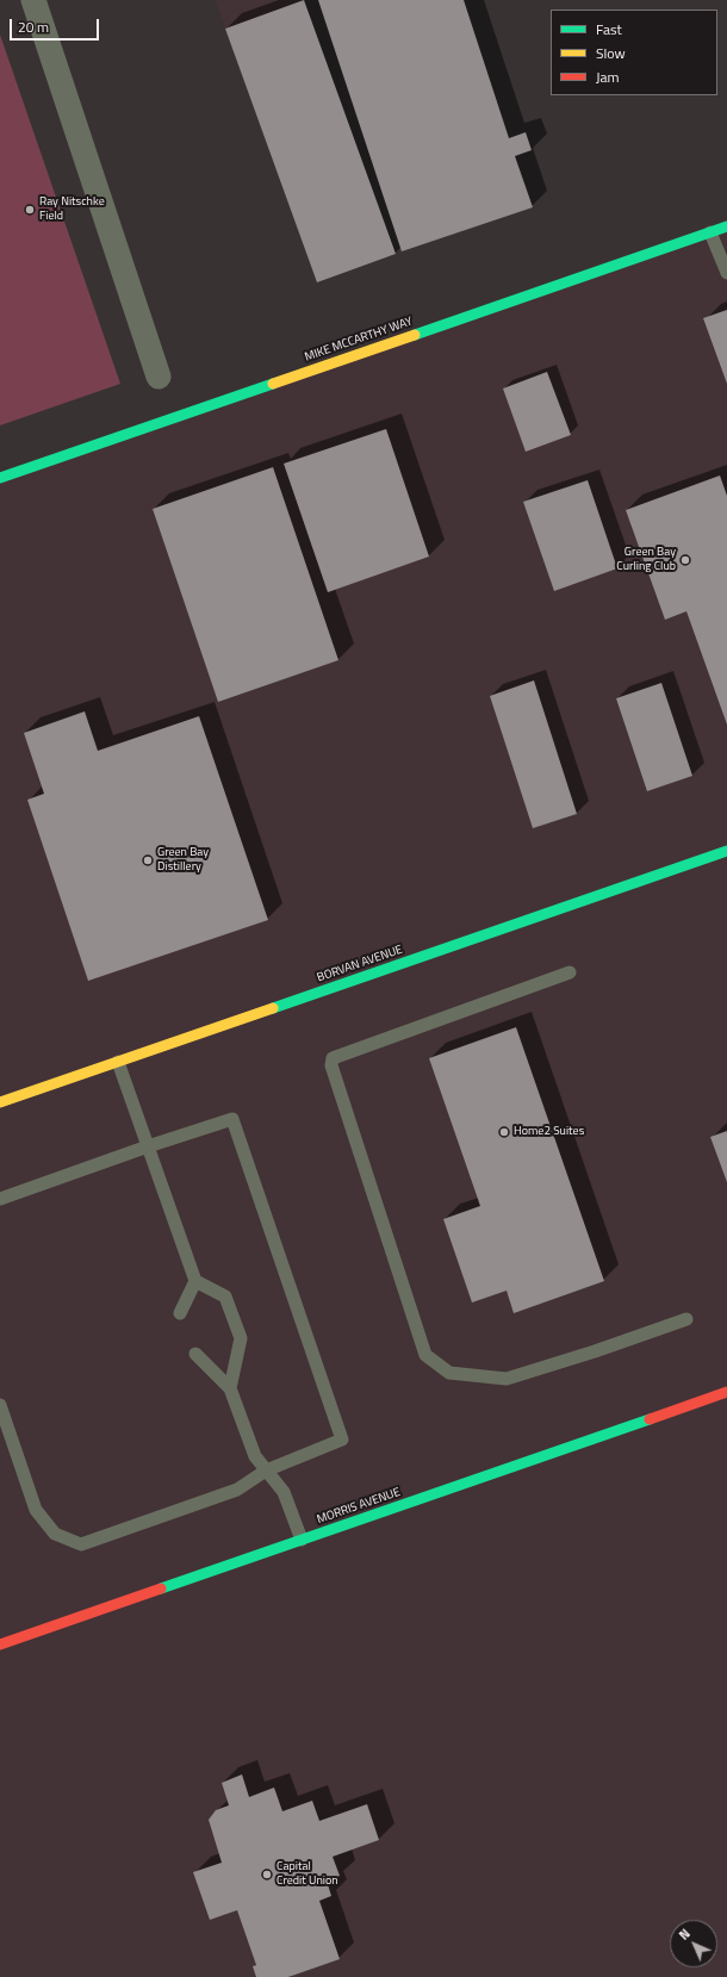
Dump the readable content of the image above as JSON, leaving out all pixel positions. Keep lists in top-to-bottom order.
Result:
{
  "streets": {
    "street": ["MIKE MCCARTHY WAY", "BORVAN AVENUE", "MORRIS AVENUE"]
  },
  "places": [
    "Ray Nitschke Field",
    "Green Bay Curling Club",
    "Green Bay Distillery",
    "Home2 Suites",
    "Capital Credit Union"
  ],
  "legend": ["Fast", "Slow", "Jam"],
  "scale_bar": "20 m",
  "north": "top left"
}
